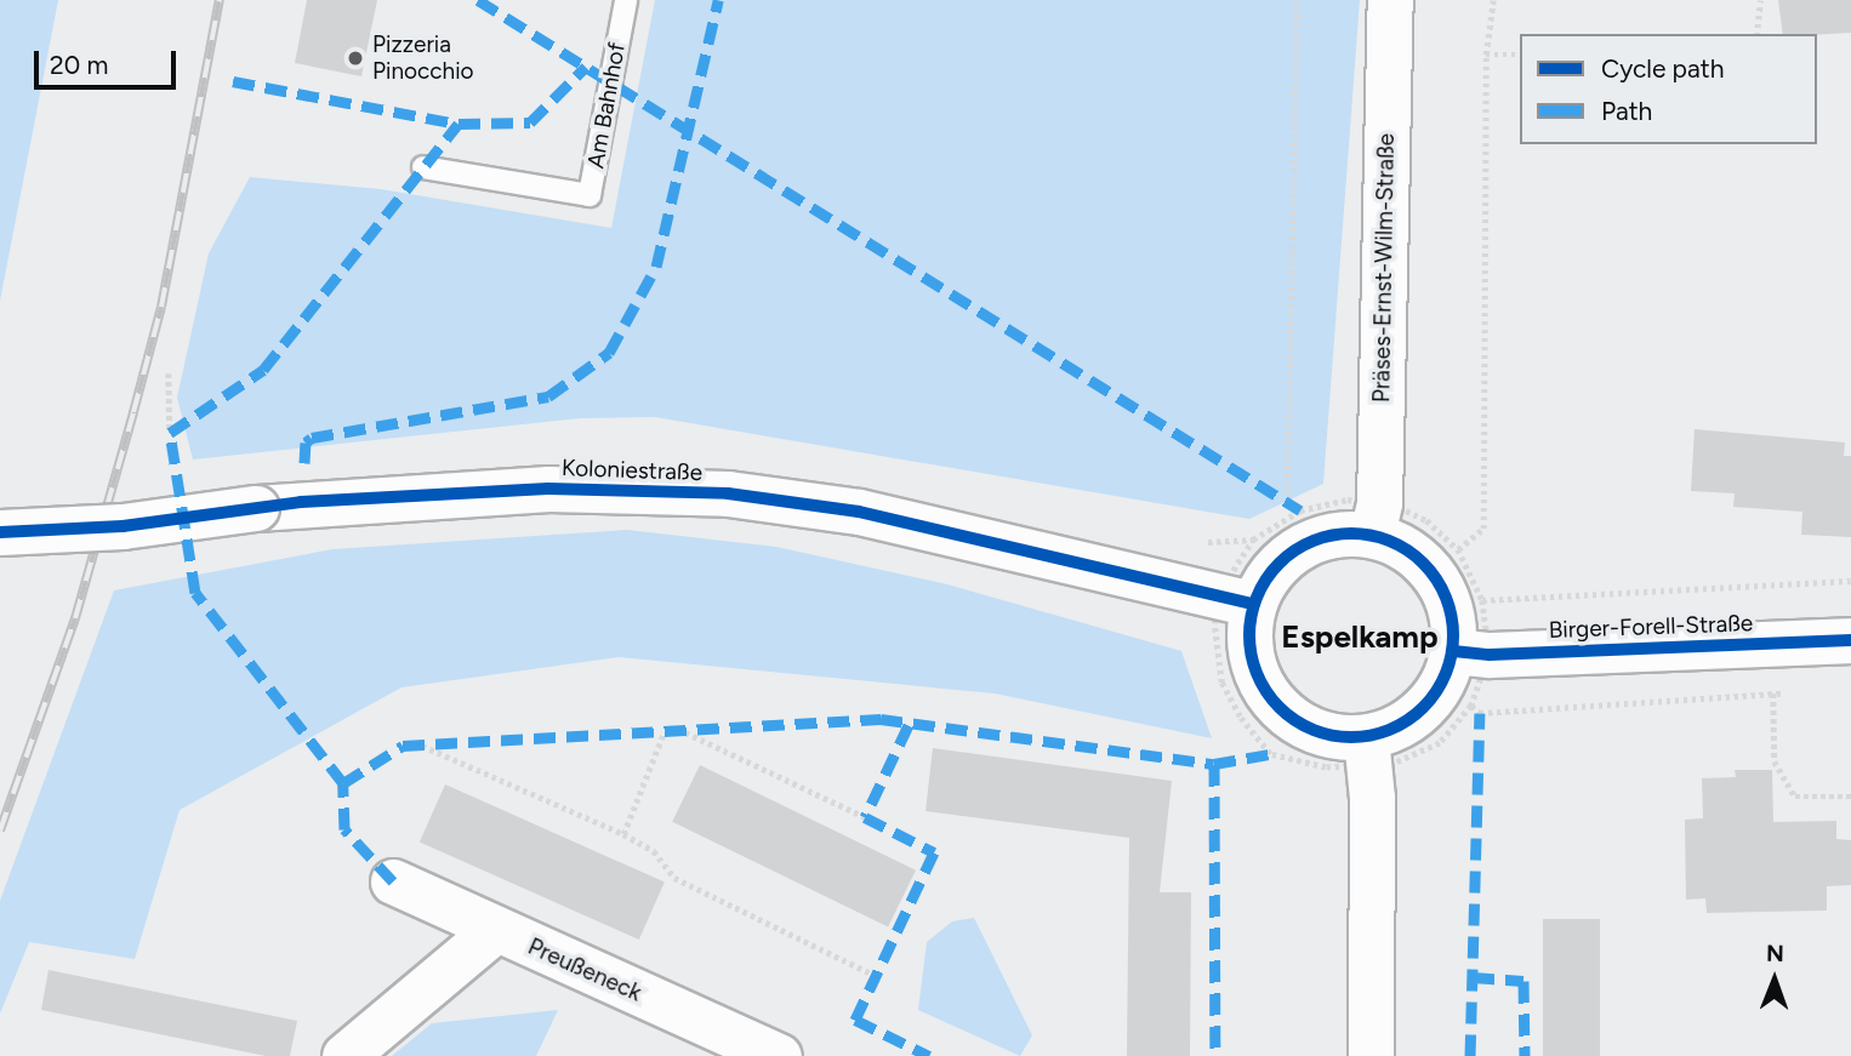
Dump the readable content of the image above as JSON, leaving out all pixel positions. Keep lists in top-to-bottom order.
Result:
{
  "streets": {
    "street": [
      "Präses-Ernst-Wilm-Straße",
      "Koloniestraße",
      "Birger-Forell-Straße",
      "Preußeneck"
    ],
    "lane": ["Am Bahnhof"]
  },
  "crossings": [
    ["Präses-Ernst-Wilm-Straße", "Koloniestraße"],
    ["Präses-Ernst-Wilm-Straße", "Birger-Forell-Straße"],
    ["Koloniestraße", "Birger-Forell-Straße"]
  ],
  "districts": ["Espelkamp"],
  "places": ["Pizzeria Pinocchio"],
  "legend": ["Cycle path", "Path"],
  "scale_bar": "20 m",
  "north": "top"
}
